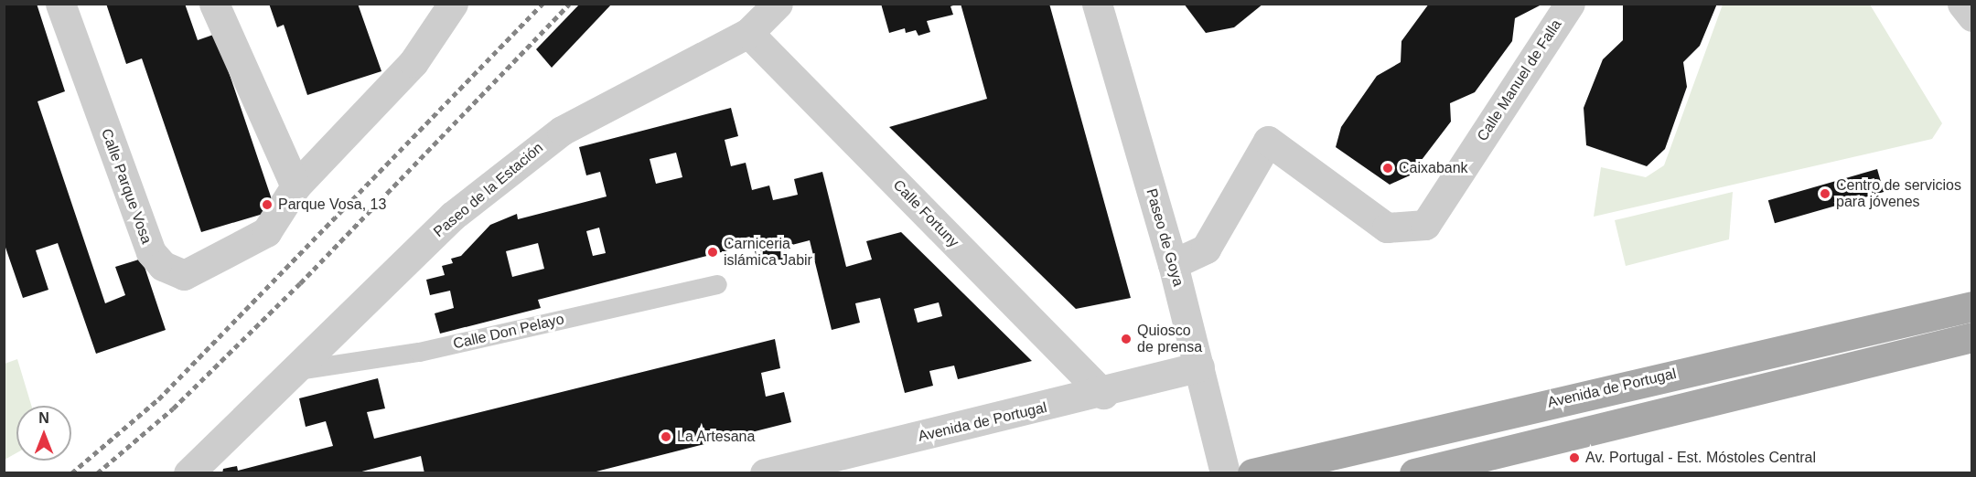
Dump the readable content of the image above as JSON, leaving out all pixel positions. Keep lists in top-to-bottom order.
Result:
{
  "streets": {
    "main road": ["Avenida de Portugal"],
    "street": [
      "Calle Manuel de Falla",
      "Calle Parque Vosa",
      "Paseo de la Estación",
      "Calle Fortuny",
      "Paseo de Goya"
    ],
    "lane": ["Calle Don Pelayo"]
  },
  "crossings": [
    ["Calle Manuel de Falla", "Paseo de Goya"],
    ["Paseo de la Estación", "Calle Fortuny"],
    ["Paseo de la Estación", "Calle Don Pelayo"],
    ["Calle Fortuny", "Avenida de Portugal"],
    ["Paseo de Goya", "Avenida de Portugal"]
  ],
  "places": [
    "Caixabank",
    "Centro de servicios para jóvenes",
    "Parque Vosa, 13",
    "Carniceria islámica Jabir",
    "Quiosco de prensa",
    "La Artesana",
    "Av. Portugal - Est. Móstoles Central"
  ],
  "north": "top"
}
